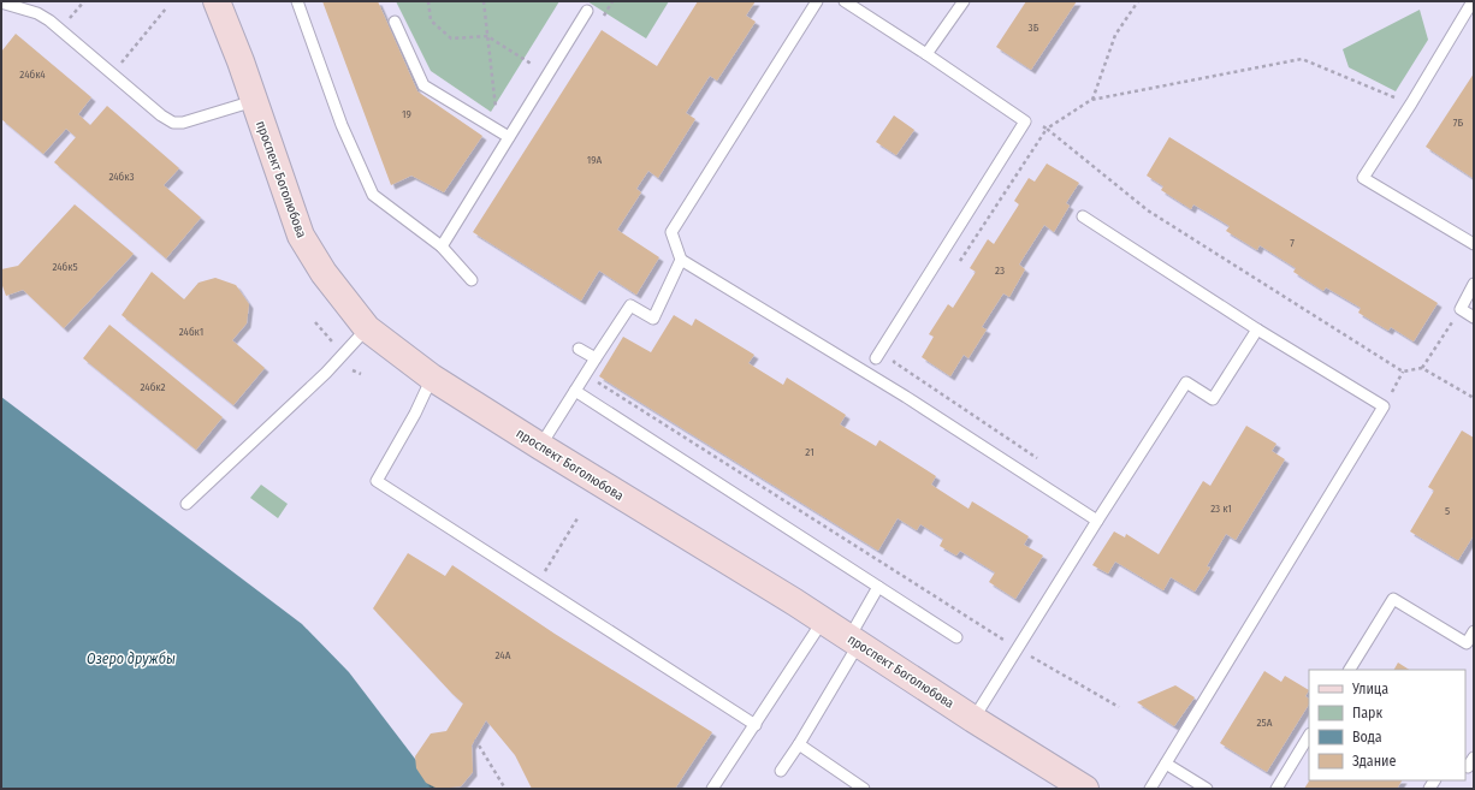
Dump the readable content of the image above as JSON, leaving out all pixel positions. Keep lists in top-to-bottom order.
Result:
{
  "streets": {
    "main road": ["проспект Боголюбова"]
  },
  "water": ["Озеро дружбы"],
  "house_numbers": [
    "3Б",
    "24бк4",
    "19",
    "7Б",
    "19А",
    "24бк3",
    "7",
    "24бк5",
    "23",
    "24бк1",
    "24бк2",
    "21",
    "23 к1",
    "5",
    "24А",
    "25А"
  ],
  "legend": [
    "Улица",
    "Парк",
    "Вода",
    "Здание"
  ]
}
